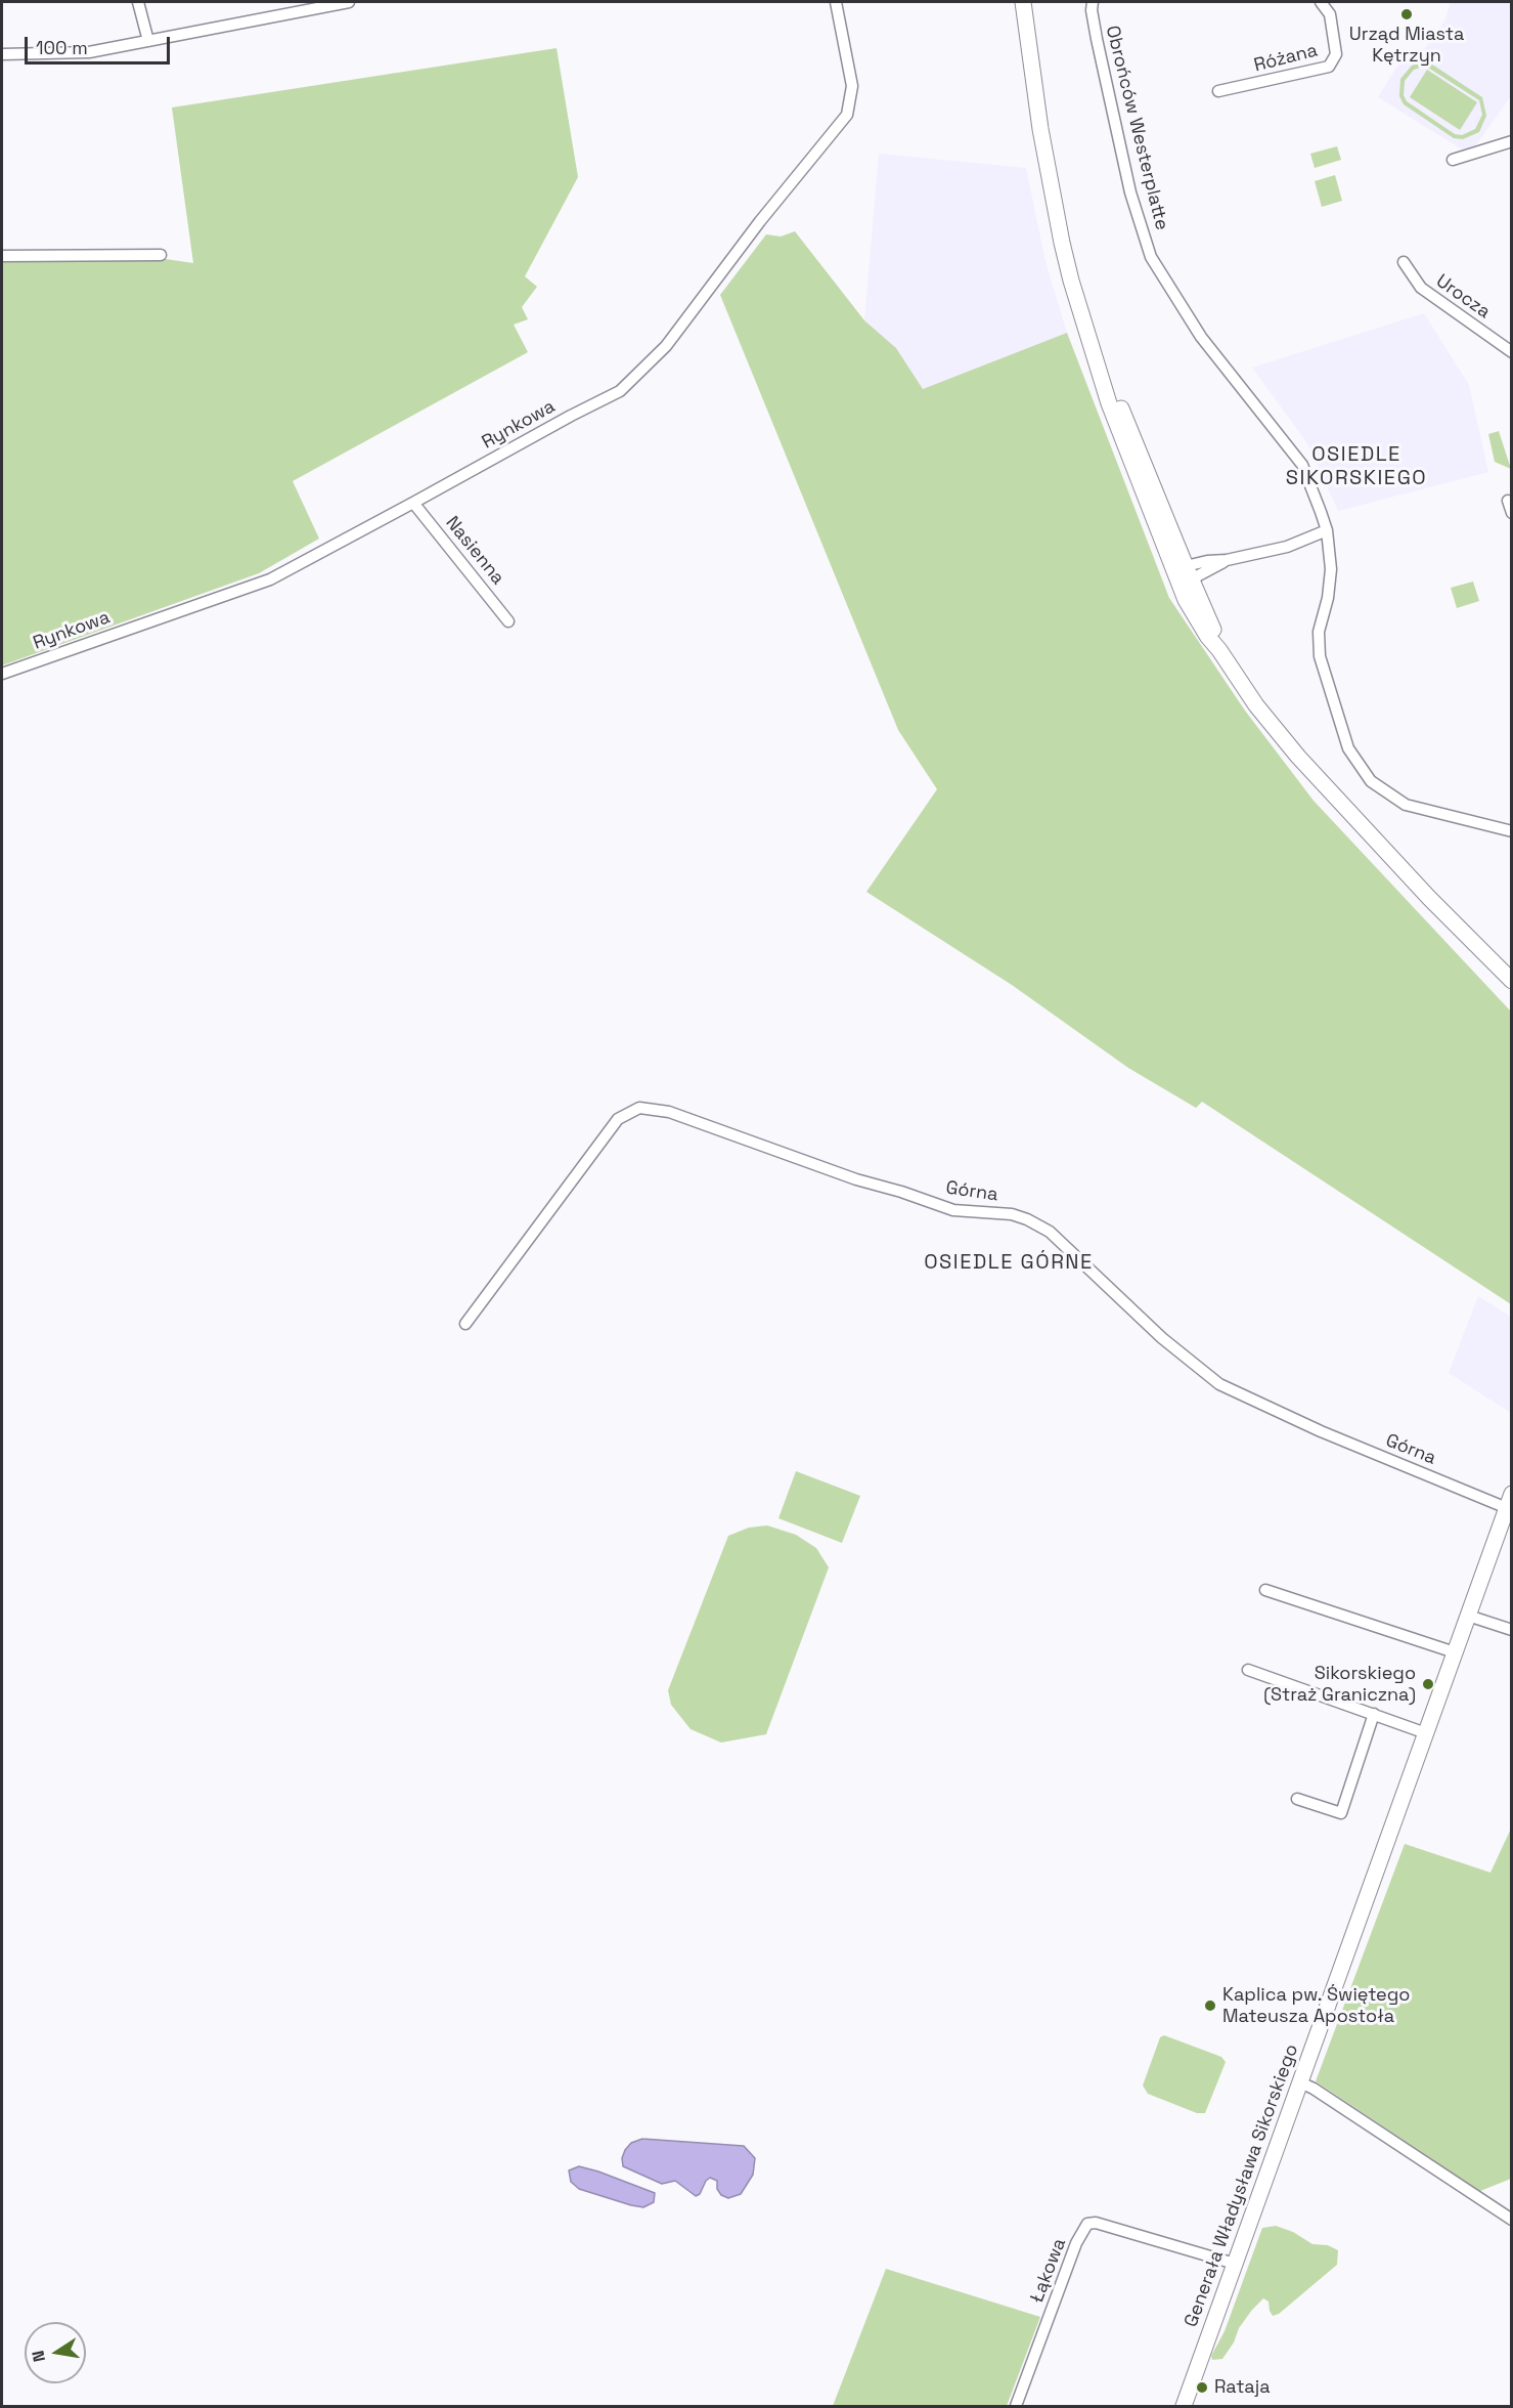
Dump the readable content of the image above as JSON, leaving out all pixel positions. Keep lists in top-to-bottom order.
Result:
{
  "streets": {
    "street": [
      "Różana",
      "Obrońców Westerplatte",
      "Urocza",
      "Rynkowa",
      "Nasienna",
      "Górna",
      "Generała Władysława Sikorskiego",
      "Łąkowa"
    ]
  },
  "crossings": [
    ["Rynkowa", "Nasienna"],
    ["Górna", "Generała Władysława Sikorskiego"],
    ["Generała Władysława Sikorskiego", "Łąkowa"]
  ],
  "districts": ["OSIEDLE SIKORSKIEGO", "OSIEDLE GÓRNE"],
  "places": [
    "Urząd Miasta Kętrzyn",
    "Sikorskiego (Straż Graniczna)",
    "Kaplica pw. Świętego Mateusza Apostoła",
    "Rataja"
  ],
  "scale_bar": "100 m",
  "north": "left"
}
